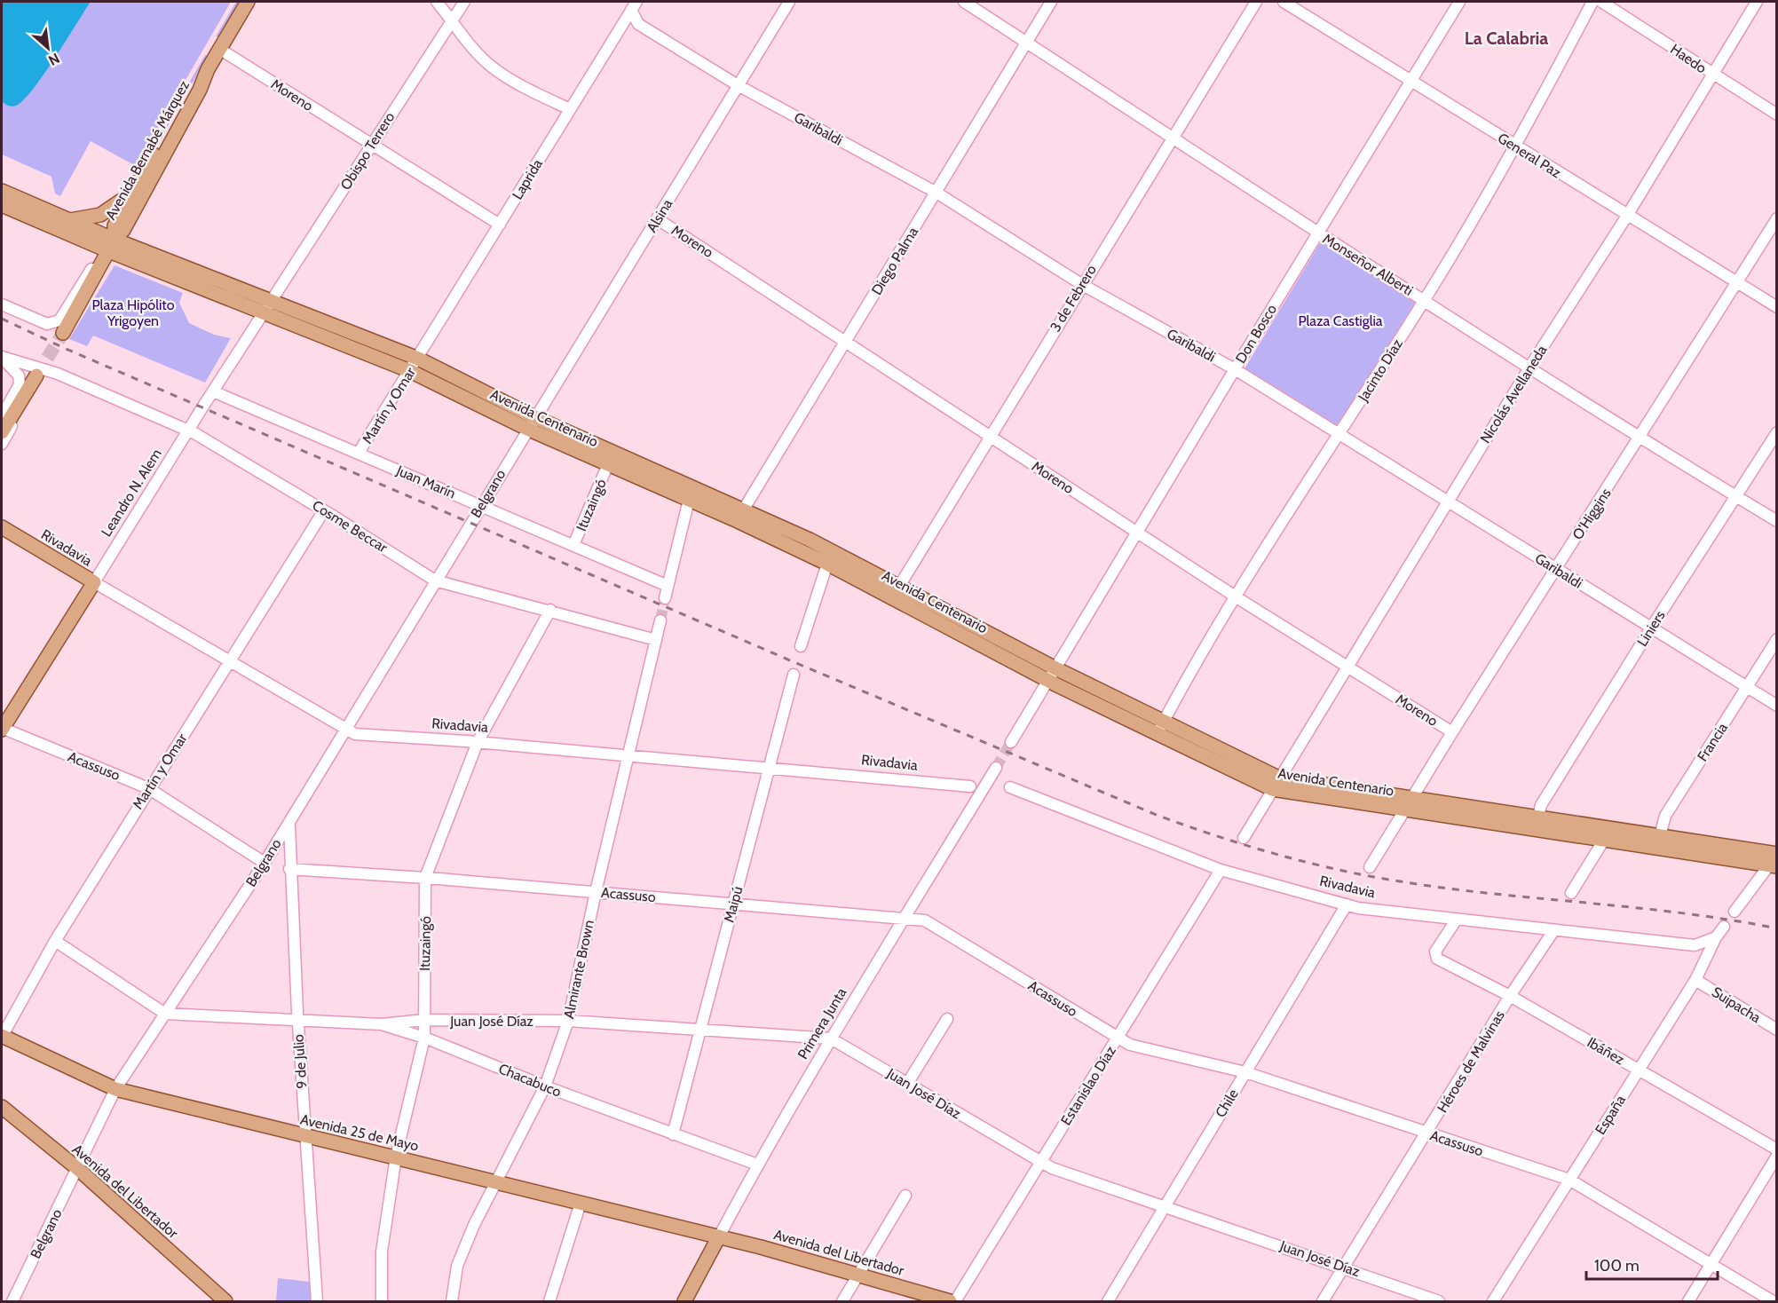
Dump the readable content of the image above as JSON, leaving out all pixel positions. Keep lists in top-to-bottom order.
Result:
{
  "streets": {
    "main road": [
      "Avenida Bernabé Márquez",
      "Avenida Centenario",
      "Leandro N. Alem",
      "Rivadavia",
      "Primera Junta",
      "Avenida 25 de Mayo",
      "Avenida del Libertador"
    ],
    "street": [
      "Haedo",
      "Moreno",
      "Garibaldi",
      "Obispo Terrero",
      "General Paz",
      "Laprida",
      "Alsina",
      "Diego Palma",
      "Monseñor Alberti",
      "3 de Febrero",
      "Don Bosco",
      "Jacinto Díaz",
      "Nicolás Avellaneda",
      "Martín y Omar",
      "Juan Marín",
      "Belgrano",
      "Ituzaingó",
      "O'Higgins",
      "Cosme Beccar",
      "Liniers",
      "Francia",
      "Acassuso",
      "Maipú",
      "Almirante Brown",
      "Suipacha",
      "Juan José Díaz",
      "Ibáñez",
      "9 de Julio",
      "Héroes de Malvinas",
      "Chacabuco",
      "Estanislao Díaz",
      "Chile",
      "España"
    ]
  },
  "crossings": [
    ["Haedo", "Nicolás Avellaneda"],
    ["Moreno", "Avenida Bernabé Márquez"],
    ["Moreno", "Obispo Terrero"],
    ["Moreno", "Laprida"],
    ["Moreno", "Alsina"],
    ["Moreno", "Diego Palma"],
    ["Moreno", "3 de Febrero"],
    ["Moreno", "Don Bosco"],
    ["Moreno", "Jacinto Díaz"],
    ["Moreno", "Nicolás Avellaneda"],
    ["Moreno", "O'Higgins"],
    ["Garibaldi", "Laprida"],
    ["Garibaldi", "Alsina"],
    ["Garibaldi", "Diego Palma"],
    ["Garibaldi", "3 de Febrero"],
    ["Garibaldi", "Don Bosco"],
    ["Garibaldi", "Jacinto Díaz"],
    ["Garibaldi", "Nicolás Avellaneda"],
    ["Garibaldi", "O'Higgins"],
    ["Garibaldi", "Liniers"],
    ["Garibaldi", "Francia"],
    ["Avenida Bernabé Márquez", "Avenida Centenario"],
    ["Obispo Terrero", "Avenida Centenario"],
    ["Obispo Terrero", "Leandro N. Alem"],
    ["General Paz", "Don Bosco"],
    ["General Paz", "Jacinto Díaz"],
    ["General Paz", "Nicolás Avellaneda"],
    ["General Paz", "O'Higgins"],
    ["Laprida", "Martín y Omar"],
    ["Laprida", "Avenida Centenario"],
    ["Alsina", "Avenida Centenario"],
    ["Alsina", "Belgrano"],
    ["Diego Palma", "Monseñor Alberti"],
    ["Diego Palma", "Avenida Centenario"],
    ["Monseñor Alberti", "3 de Febrero"],
    ["Monseñor Alberti", "Don Bosco"],
    ["Monseñor Alberti", "Jacinto Díaz"],
    ["Monseñor Alberti", "Nicolás Avellaneda"],
    ["Monseñor Alberti", "O'Higgins"],
    ["Monseñor Alberti", "Liniers"],
    ["3 de Febrero", "Avenida Centenario"],
    ["Don Bosco", "Avenida Centenario"],
    ["Jacinto Díaz", "Avenida Centenario"],
    ["Nicolás Avellaneda", "Avenida Centenario"],
    ["Martín y Omar", "Avenida Centenario"],
    ["Martín y Omar", "Juan Marín"],
    ["Martín y Omar", "Cosme Beccar"],
    ["Martín y Omar", "Rivadavia"],
    ["Martín y Omar", "Acassuso"],
    ["Martín y Omar", "Avenida 25 de Mayo"],
    ["Avenida Centenario", "Leandro N. Alem"],
    ["Avenida Centenario", "Belgrano"],
    ["Avenida Centenario", "Ituzaingó"],
    ["Avenida Centenario", "O'Higgins"],
    ["Avenida Centenario", "Liniers"],
    ["Avenida Centenario", "Francia"],
    ["Juan Marín", "Leandro N. Alem"],
    ["Juan Marín", "Belgrano"],
    ["Juan Marín", "Ituzaingó"],
    ["Leandro N. Alem", "Cosme Beccar"],
    ["Leandro N. Alem", "Rivadavia"],
    ["Leandro N. Alem", "Acassuso"],
    ["Belgrano", "Cosme Beccar"],
    ["Belgrano", "Rivadavia"],
    ["Belgrano", "Acassuso"],
    ["Belgrano", "9 de Julio"],
    ["Belgrano", "Chacabuco"],
    ["Belgrano", "Avenida 25 de Mayo"],
    ["Belgrano", "Avenida del Libertador"],
    ["Ituzaingó", "Cosme Beccar"],
    ["Ituzaingó", "Rivadavia"],
    ["Ituzaingó", "Acassuso"],
    ["Ituzaingó", "Juan José Díaz"],
    ["Ituzaingó", "Chacabuco"],
    ["Ituzaingó", "Avenida 25 de Mayo"],
    ["Cosme Beccar", "Almirante Brown"],
    ["Rivadavia", "Maipú"],
    ["Rivadavia", "Almirante Brown"],
    ["Rivadavia", "Ibáñez"],
    ["Rivadavia", "Héroes de Malvinas"],
    ["Rivadavia", "Estanislao Díaz"],
    ["Rivadavia", "Chile"],
    ["Rivadavia", "España"],
    ["Acassuso", "Maipú"],
    ["Acassuso", "Almirante Brown"],
    ["Acassuso", "Primera Junta"],
    ["Acassuso", "9 de Julio"],
    ["Acassuso", "Héroes de Malvinas"],
    ["Acassuso", "Estanislao Díaz"],
    ["Acassuso", "Chile"],
    ["Acassuso", "España"],
    ["Maipú", "Juan José Díaz"],
    ["Maipú", "Chacabuco"],
    ["Almirante Brown", "Juan José Díaz"],
    ["Almirante Brown", "Chacabuco"],
    ["Almirante Brown", "Avenida 25 de Mayo"],
    ["Suipacha", "España"],
    ["Juan José Díaz", "Primera Junta"],
    ["Juan José Díaz", "Héroes de Malvinas"],
    ["Juan José Díaz", "Chacabuco"],
    ["Juan José Díaz", "Estanislao Díaz"],
    ["Juan José Díaz", "Chile"],
    ["Primera Junta", "Chacabuco"],
    ["Primera Junta", "Avenida 25 de Mayo"],
    ["Primera Junta", "Avenida del Libertador"],
    ["Ibáñez", "Héroes de Malvinas"],
    ["Ibáñez", "España"],
    ["9 de Julio", "Chacabuco"],
    ["9 de Julio", "Avenida 25 de Mayo"],
    ["Avenida 25 de Mayo", "Avenida del Libertador"]
  ],
  "districts": ["La Calabria"],
  "parks": ["Plaza Hipólito Yrigoyen", "Plaza Castiglia"],
  "scale_bar": "100 m",
  "north": "bottom right"
}
